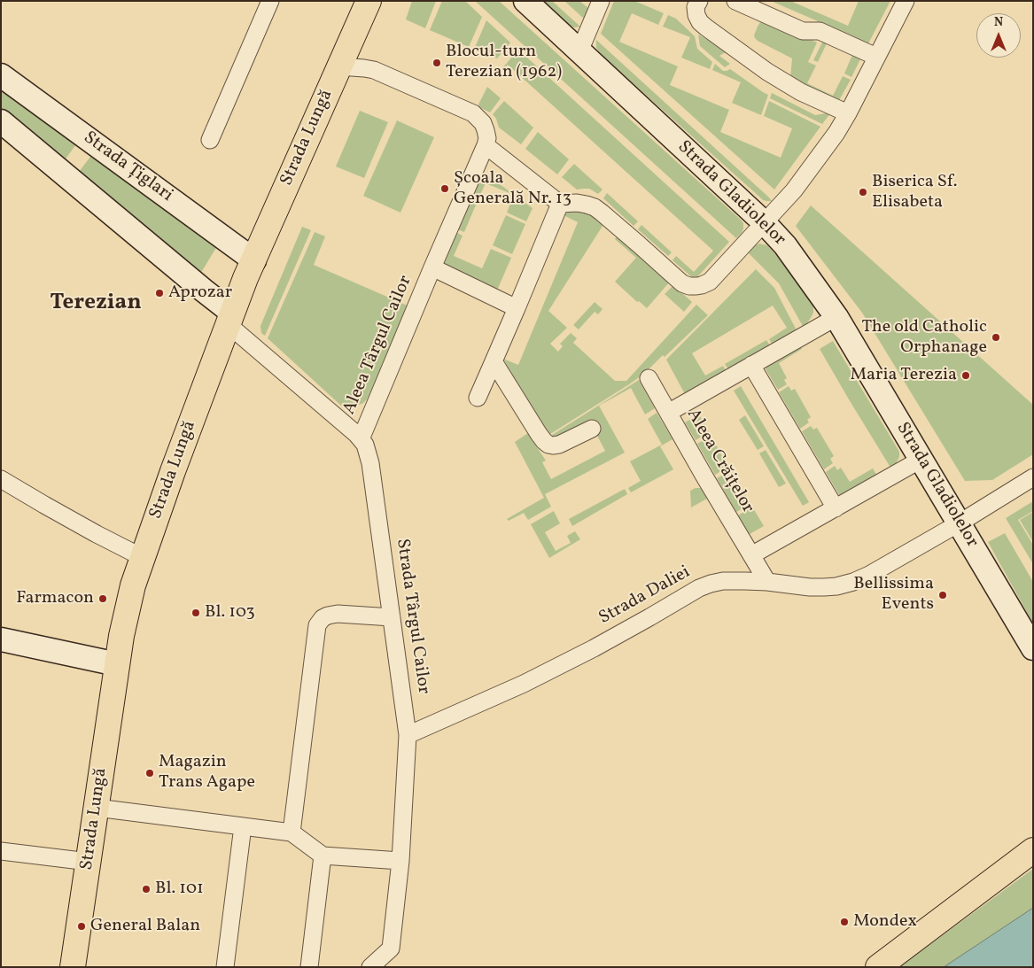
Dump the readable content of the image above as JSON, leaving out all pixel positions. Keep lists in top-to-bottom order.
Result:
{
  "streets": {
    "main road": ["Strada Lungă"],
    "street": [
      "Strada Țiglari",
      "Strada Gladiolelor",
      "Aleea Târgul Cailor",
      "Aleea Crăițelor",
      "Strada Daliei",
      "Strada Târgul Cailor"
    ]
  },
  "crossings": [
    ["Strada Lungă", "Strada Țiglari"],
    ["Strada Lungă", "Aleea Târgul Cailor"],
    ["Strada Lungă", "Strada Târgul Cailor"],
    ["Strada Gladiolelor", "Aleea Crăițelor"],
    ["Strada Gladiolelor", "Strada Daliei"],
    ["Aleea Târgul Cailor", "Strada Târgul Cailor"],
    ["Aleea Crăițelor", "Strada Daliei"],
    ["Strada Daliei", "Strada Târgul Cailor"]
  ],
  "districts": ["Terezian"],
  "places": [
    "Blocul-turn Terezian (1962)",
    "Școala Generală Nr. 13",
    "Biserica Sf. Elisabeta",
    "Aprozar",
    "The old Catholic Orphanage",
    "Maria Terezia",
    "Bellissima Events",
    "Farmacon",
    "Bl. 103",
    "Magazin Trans Agape",
    "Bl. 101",
    "Mondex",
    "General Balan"
  ],
  "north": "top"
}
